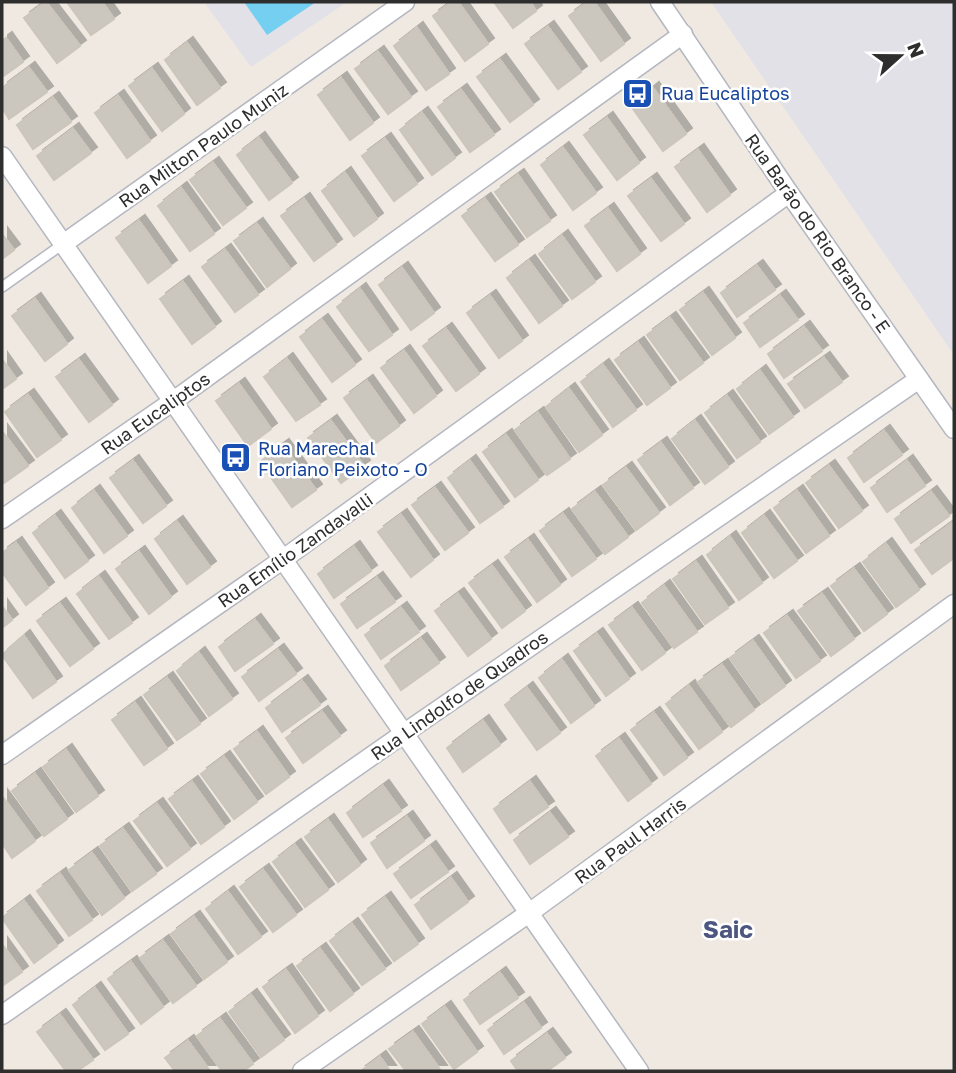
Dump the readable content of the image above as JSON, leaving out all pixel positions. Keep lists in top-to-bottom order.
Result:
{
  "streets": {
    "street": [
      "Rua Milton Paulo Muniz",
      "Rua Barão do Rio Branco - E",
      "Rua Eucaliptos",
      "Rua Emílio Zandavalli",
      "Rua Lindolfo de Quadros",
      "Rua Paul Harris"
    ]
  },
  "crossings": [
    ["Rua Barão do Rio Branco - E", "Rua Eucaliptos"],
    ["Rua Barão do Rio Branco - E", "Rua Emílio Zandavalli"],
    ["Rua Barão do Rio Branco - E", "Rua Lindolfo de Quadros"]
  ],
  "districts": ["Saic"],
  "places": {
    "bus stop": ["Rua Eucaliptos", "Rua Marechal Floriano Peixoto - O"]
  },
  "north": "right"
}
